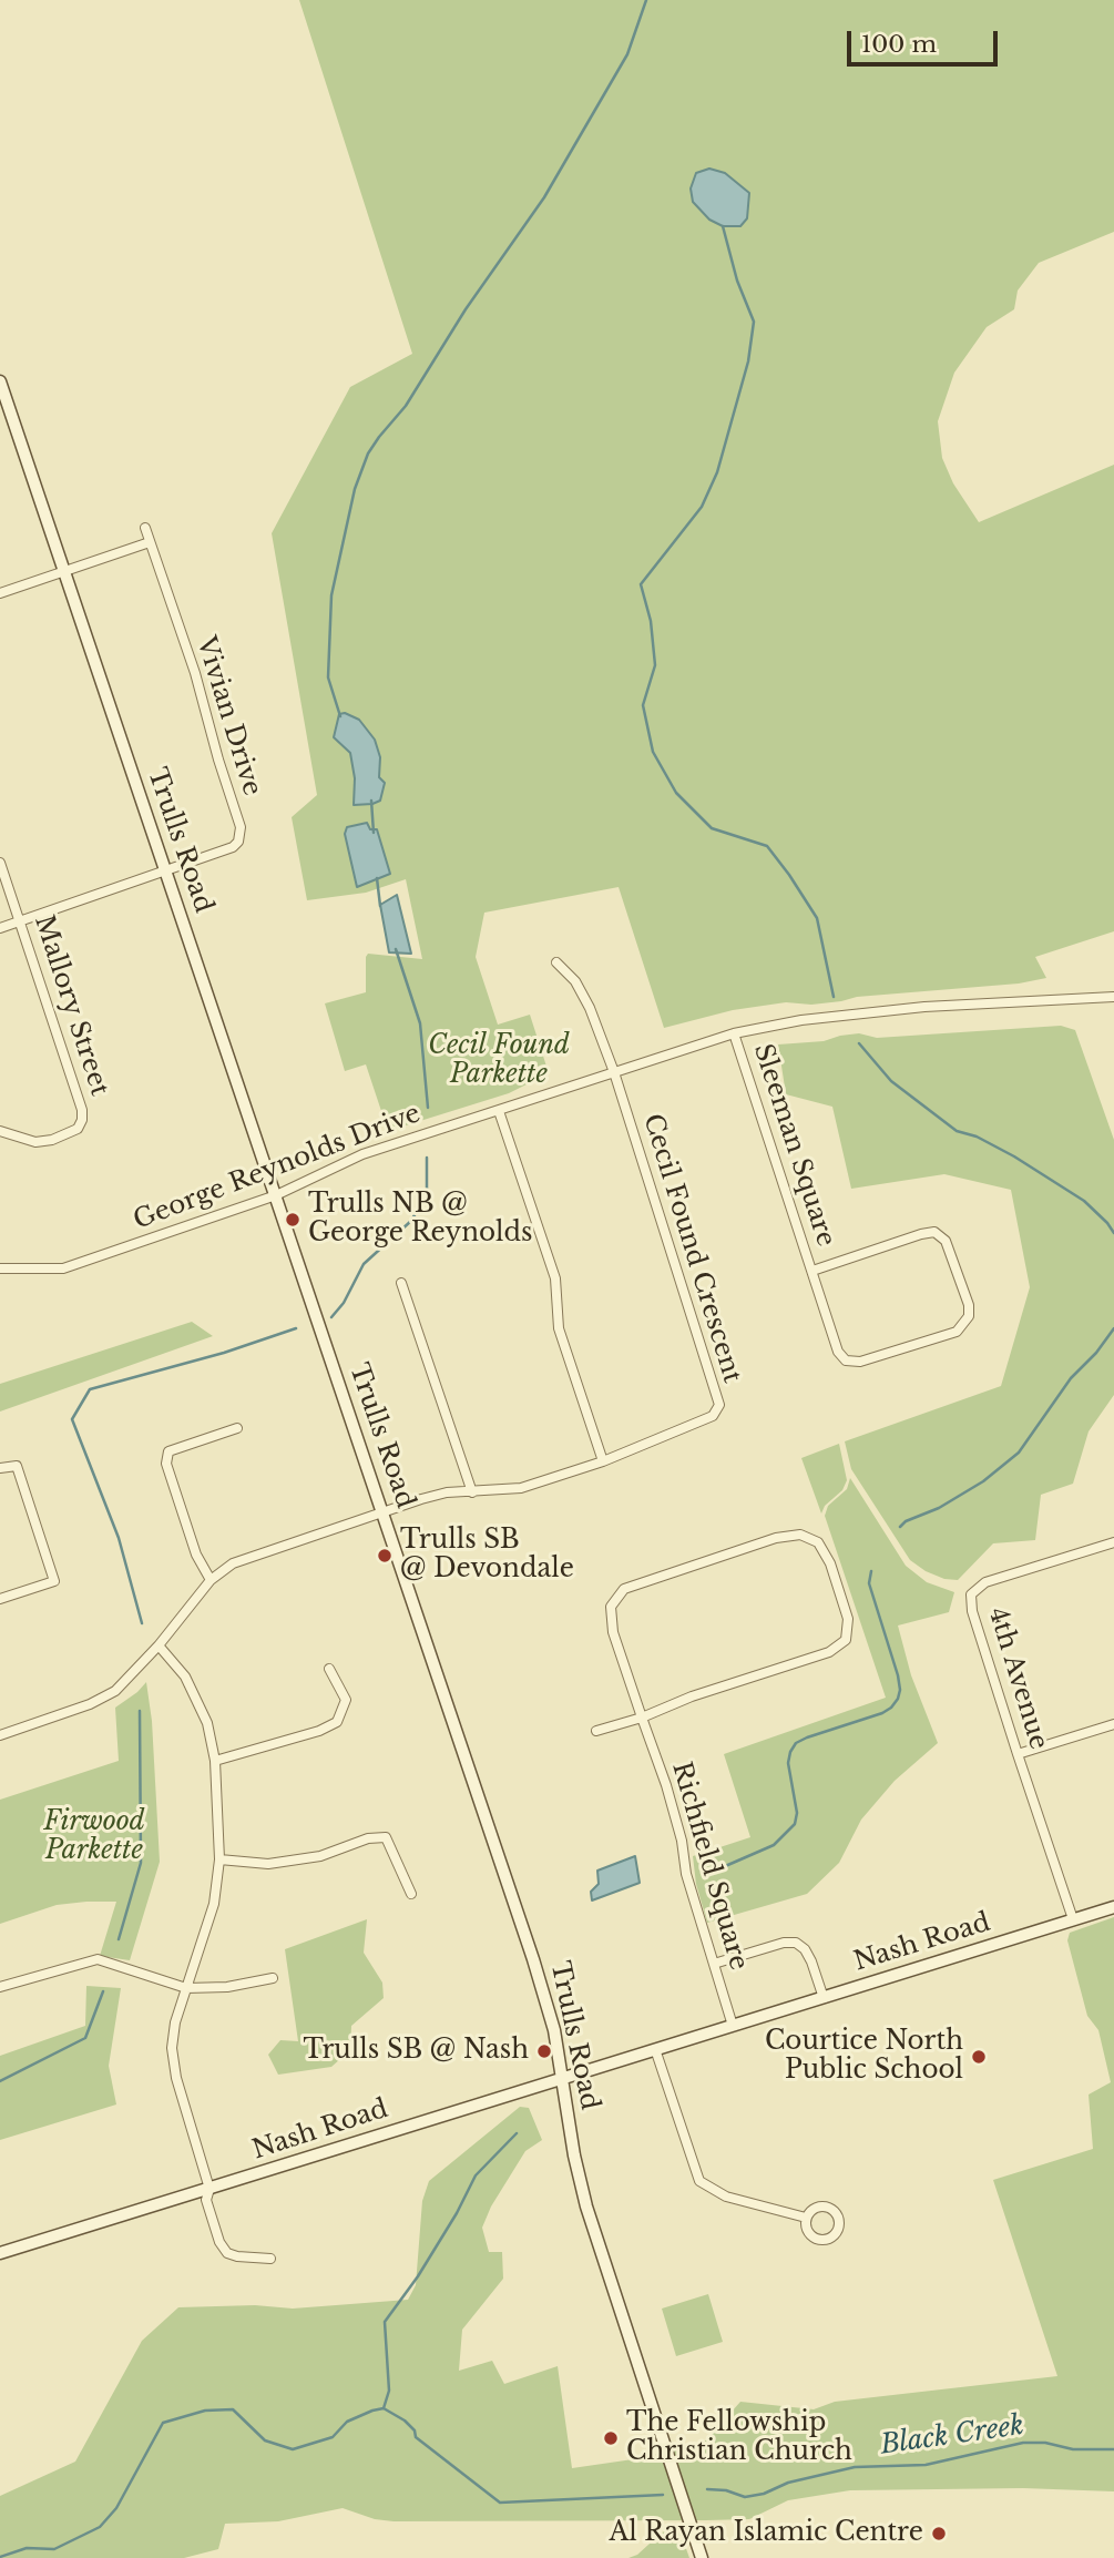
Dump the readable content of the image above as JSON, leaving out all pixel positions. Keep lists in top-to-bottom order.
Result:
{
  "streets": {
    "street": [
      "Vivian Drive",
      "Trulls Road",
      "Mallory Street",
      "Sleeman Square",
      "George Reynolds Drive",
      "Cecil Found Crescent",
      "4th Avenue",
      "Richfield Square",
      "Nash Road"
    ]
  },
  "crossings": [
    ["Vivian Drive", "Trulls Road"],
    ["Trulls Road", "George Reynolds Drive"],
    ["Trulls Road", "Cecil Found Crescent"],
    ["Trulls Road", "Nash Road"],
    ["Sleeman Square", "George Reynolds Drive"],
    ["George Reynolds Drive", "Cecil Found Crescent"],
    ["4th Avenue", "Nash Road"],
    ["Richfield Square", "Nash Road"]
  ],
  "water": ["Black Creek"],
  "parks": ["Cecil Found Parkette", "Firwood Parkette"],
  "places": [
    "Trulls NB @ George Reynolds",
    "Trulls SB @ Devondale",
    "Trulls SB @ Nash",
    "Courtice North Public School",
    "The Fellowship Christian Church",
    "Al Rayan Islamic Centre"
  ],
  "scale_bar": "100 m"
}
